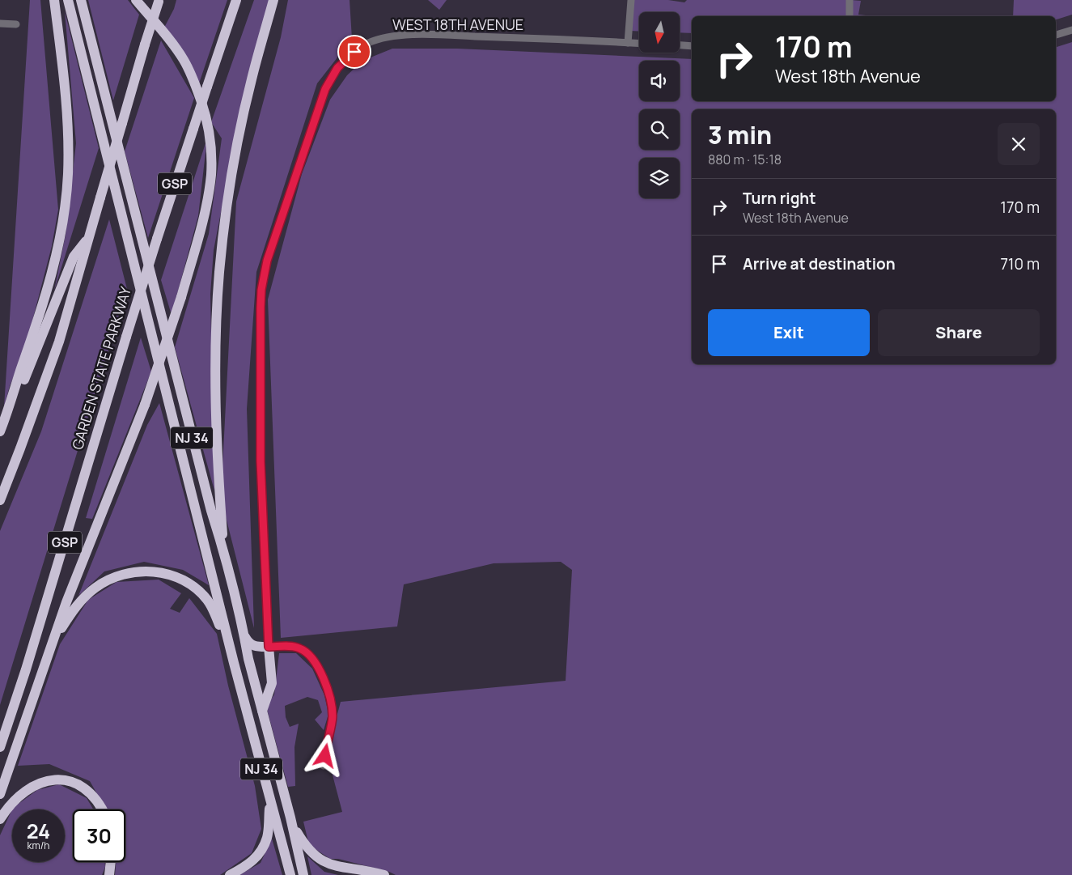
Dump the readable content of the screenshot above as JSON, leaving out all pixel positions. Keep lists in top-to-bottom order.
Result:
{
  "streets": {
    "highway": ["GSP", "GARDEN STATE PARKWAY", "NJ 34"],
    "street": ["WEST 18TH AVENUE"]
  },
  "north": "bottom",
  "page": {
    "turn": ["170 m", "West 18th Avenue"],
    "heading": ["3 min", "880 m · 15:18"],
    "list": [
      {
        "name": "Turn right",
        "note": "West 18th Avenue",
        "value": "170 m"
      },
      {
        "name": "Arrive at destination",
        "value": "710 m"
      }
    ],
    "buttons": ["Exit", "Share"],
    "speed": "24 km/h",
    "limit": "30"
  }
}
